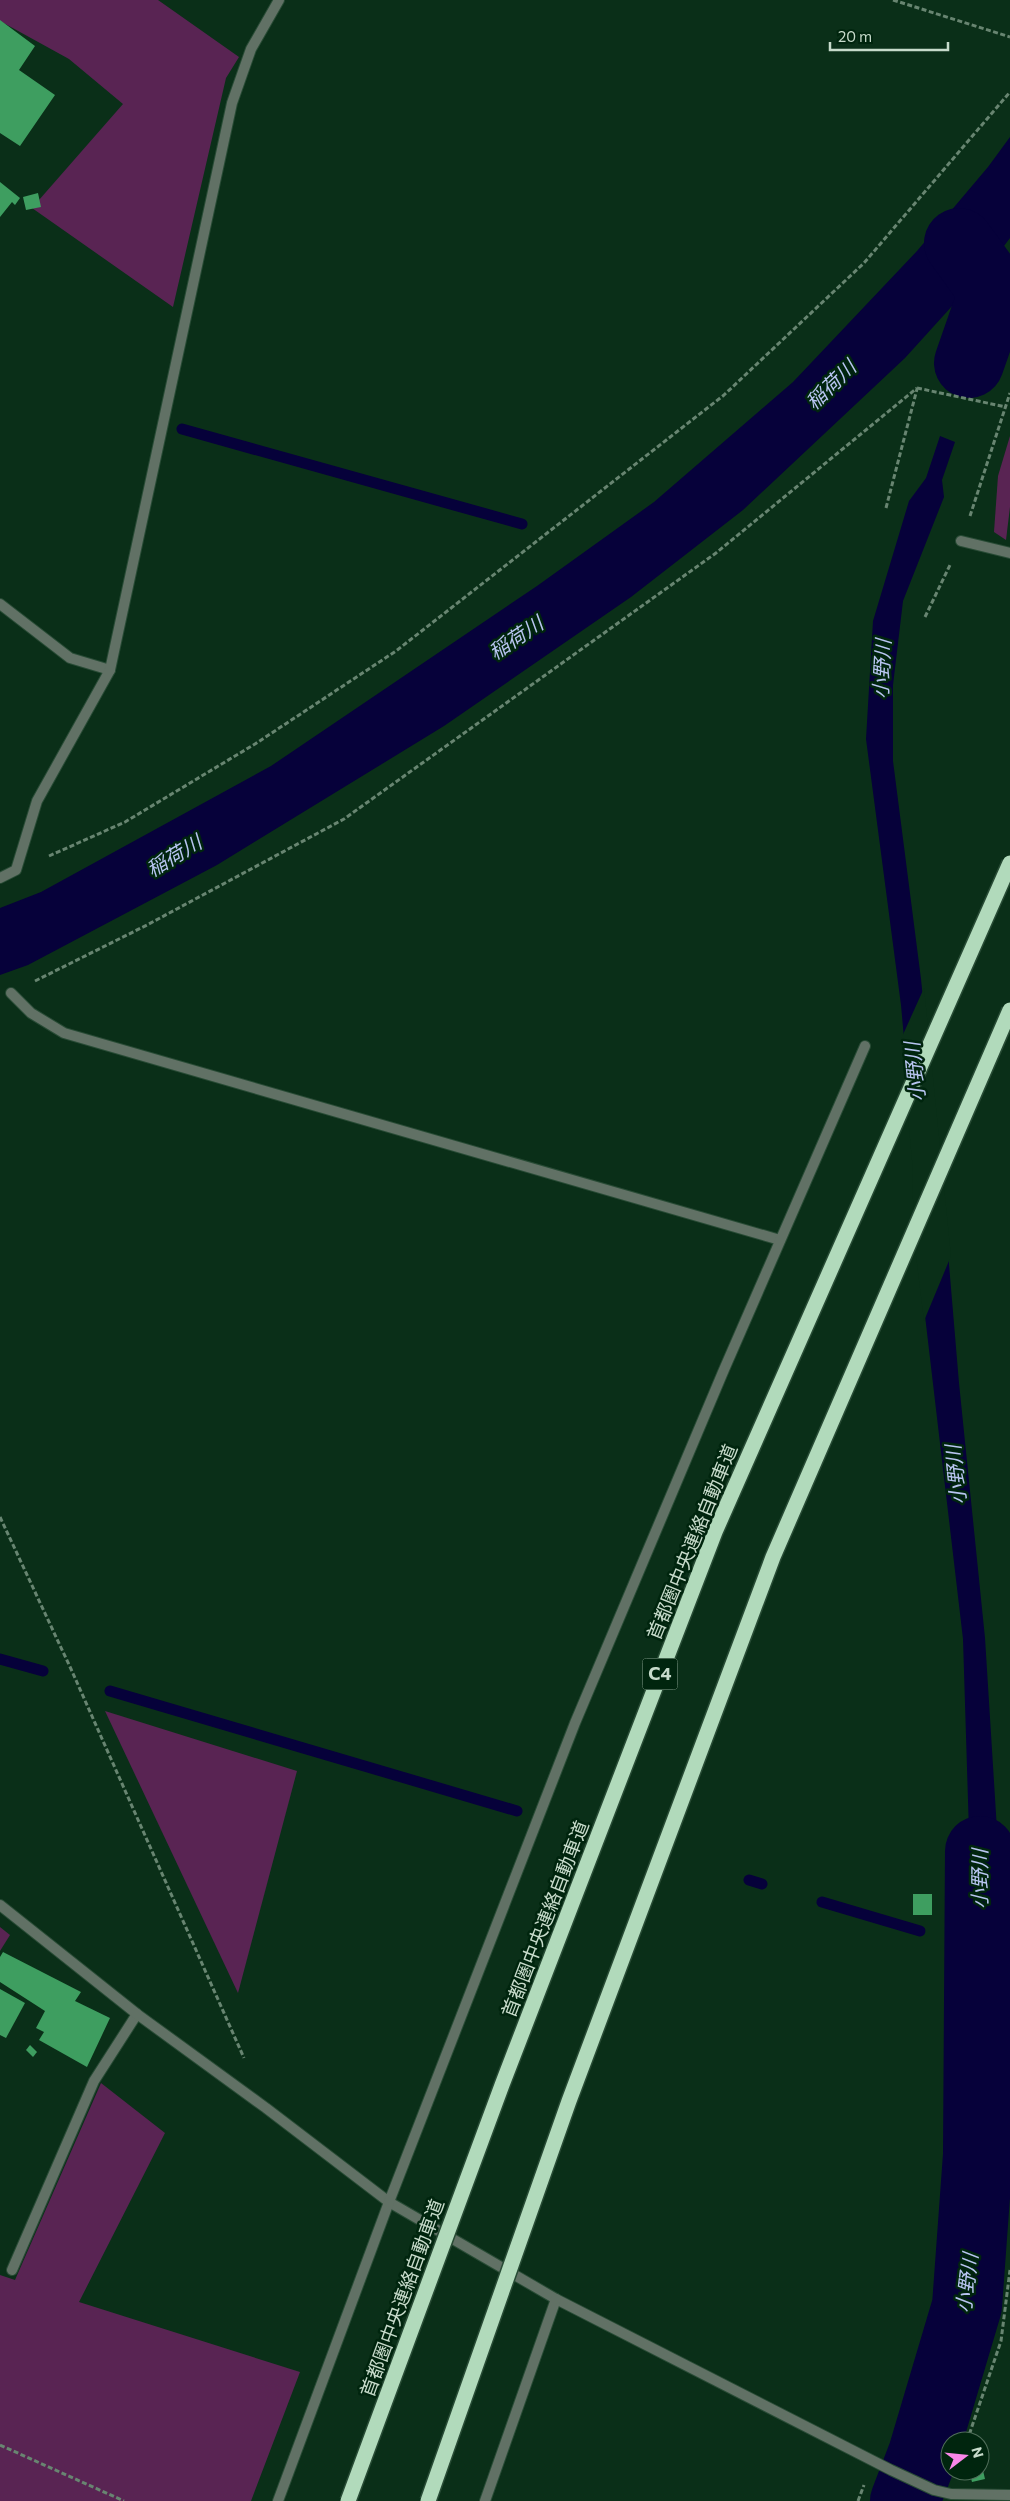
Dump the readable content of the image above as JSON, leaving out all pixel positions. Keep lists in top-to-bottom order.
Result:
{
  "streets": {
    "highway": ["首都圏中央連絡自動車道", "C4"]
  },
  "water": ["稲荷川", "小野川"],
  "scale_bar": "20 m",
  "north": "right"
}
